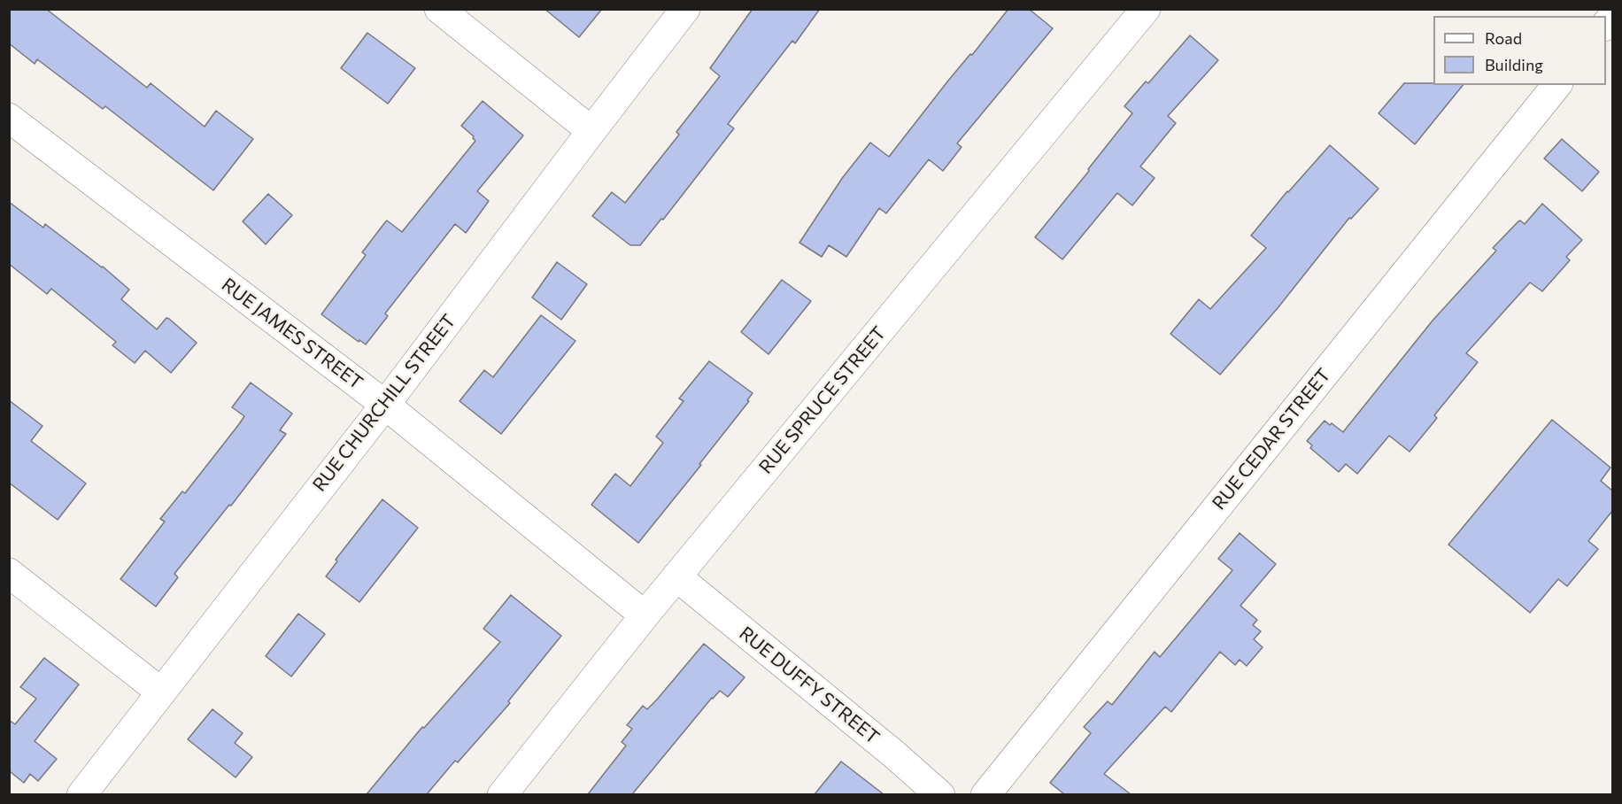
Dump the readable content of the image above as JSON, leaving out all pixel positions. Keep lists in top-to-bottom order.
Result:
{
  "streets": {
    "street": [
      "RUE JAMES STREET",
      "RUE SPRUCE STREET",
      "RUE CHURCHILL STREET",
      "RUE CEDAR STREET",
      "RUE DUFFY STREET"
    ]
  },
  "crossings": [
    ["RUE JAMES STREET", "RUE SPRUCE STREET"],
    ["RUE JAMES STREET", "RUE CHURCHILL STREET"],
    ["RUE SPRUCE STREET", "RUE DUFFY STREET"]
  ],
  "legend": ["Road", "Building"]
}
